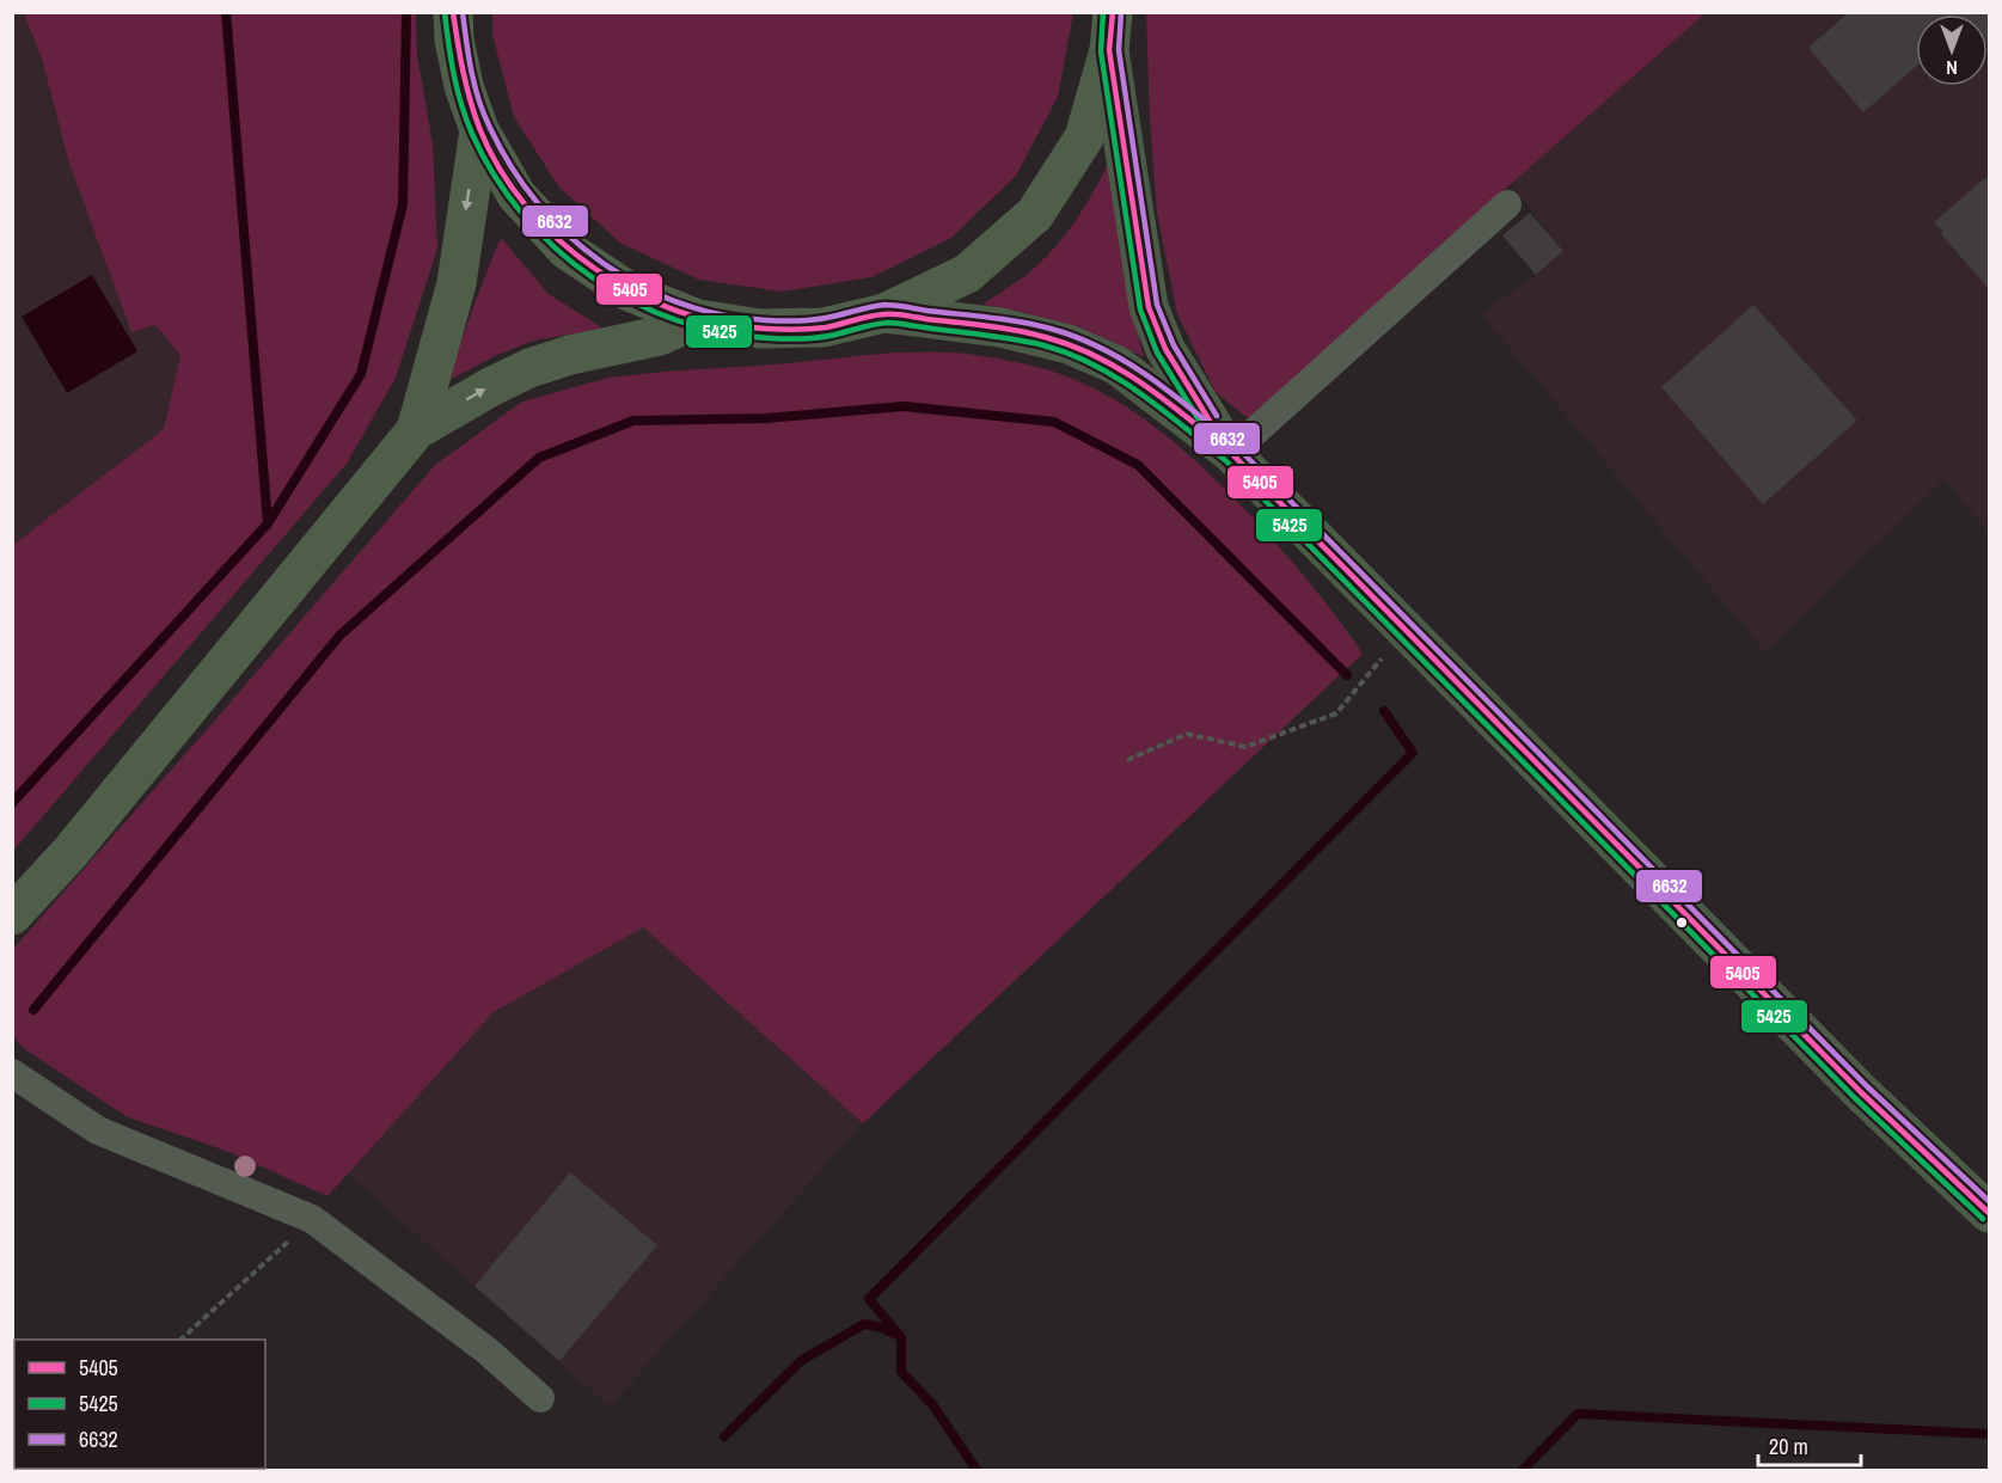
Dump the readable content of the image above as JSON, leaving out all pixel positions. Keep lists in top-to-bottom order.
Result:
{
  "lines": ["transit line 5405", "transit line 5425", "transit line 6632"],
  "legend": ["5405", "5425", "6632"],
  "scale_bar": "20 m",
  "north": "bottom"
}
